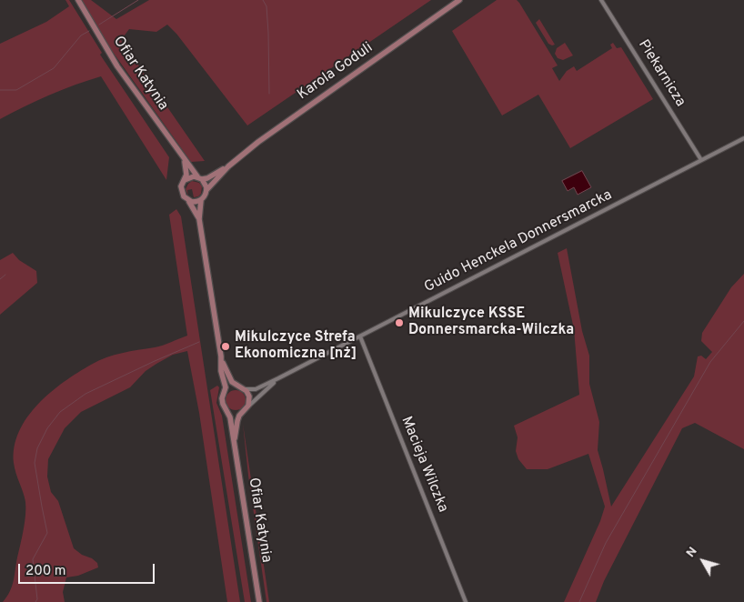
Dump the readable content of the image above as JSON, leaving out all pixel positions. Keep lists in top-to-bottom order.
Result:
{
  "streets": {
    "street": [
      "Karola Goduli",
      "Ofiar Katynia",
      "Piekarnicza",
      "Guido Henckela Donnersmarcka",
      "Macieja Wilczka"
    ]
  },
  "crossings": [
    ["Karola Goduli", "Ofiar Katynia"],
    ["Ofiar Katynia", "Guido Henckela Donnersmarcka"],
    ["Piekarnicza", "Guido Henckela Donnersmarcka"],
    ["Guido Henckela Donnersmarcka", "Macieja Wilczka"]
  ],
  "places": ["Mikulczyce KSSE Donnersmarcka-Wilczka", "Mikulczyce Strefa Ekonomiczna [nż]"],
  "scale_bar": "200 m",
  "north": "top left"
}
